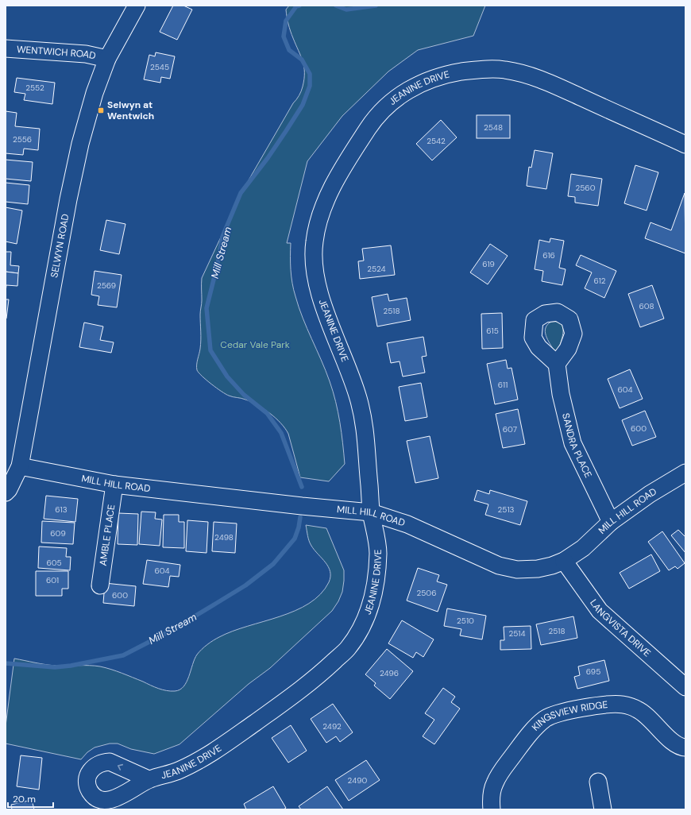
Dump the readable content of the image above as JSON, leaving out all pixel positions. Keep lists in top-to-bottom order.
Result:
{
  "streets": {
    "street": [
      "WENTWICH ROAD",
      "JEANINE DRIVE",
      "SELWYN ROAD",
      "SANDRA PLACE",
      "MILL HILL ROAD",
      "AMBLE PLACE",
      "LANGVISTA DRIVE",
      "KINGSVIEW RIDGE"
    ]
  },
  "crossings": [
    ["WENTWICH ROAD", "SELWYN ROAD"],
    ["JEANINE DRIVE", "MILL HILL ROAD"],
    ["SELWYN ROAD", "MILL HILL ROAD"],
    ["SANDRA PLACE", "MILL HILL ROAD"],
    ["MILL HILL ROAD", "AMBLE PLACE"],
    ["MILL HILL ROAD", "LANGVISTA DRIVE"]
  ],
  "water": ["Mill Stream"],
  "parks": ["Cedar Vale Park"],
  "places": {
    "transit": ["Selwyn at Wentwich"]
  },
  "house_numbers": [
    "2545",
    "2552",
    "2548",
    "2556",
    "2542",
    "2560",
    "616",
    "619",
    "2524",
    "612",
    "2569",
    "608",
    "2518",
    "615",
    "611",
    "604",
    "600",
    "607",
    "613",
    "2513",
    "609",
    "2498",
    "605",
    "604",
    "601",
    "2506",
    "600",
    "2510",
    "2518",
    "2514",
    "695",
    "2496",
    "2492",
    "2490"
  ],
  "scale_bar": "20 m"
}
